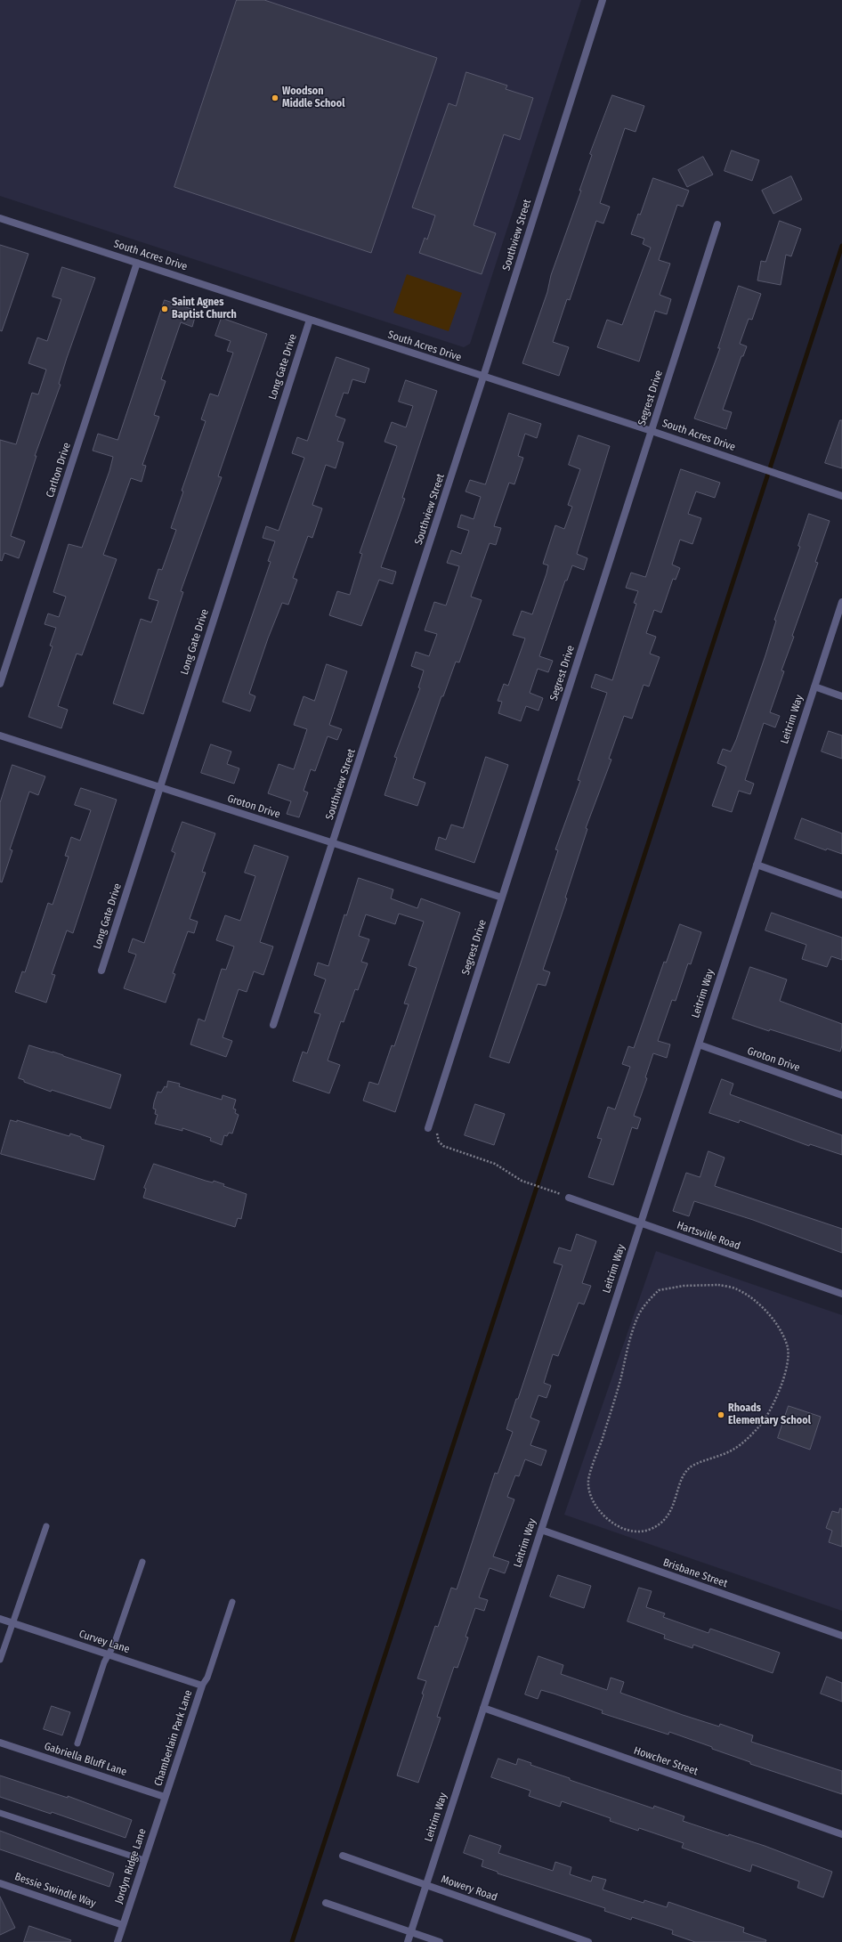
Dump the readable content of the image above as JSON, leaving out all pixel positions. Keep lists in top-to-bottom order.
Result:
{
  "streets": {
    "street": [
      "Southview Street",
      "South Acres Drive",
      "Long Gate Drive",
      "Segrest Drive",
      "Carlton Drive",
      "Leitrim Way",
      "Groton Drive",
      "Hartsville Road",
      "Brisbane Street",
      "Curvey Lane",
      "Chamberlain Park Lane",
      "Gabriella Bluff Lane",
      "Howcher Street",
      "Jordyn Ridge Lane",
      "Mowery Road",
      "Bessie Swindle Way"
    ]
  },
  "crossings": [
    ["Southview Street", "South Acres Drive"],
    ["Southview Street", "Groton Drive"],
    ["South Acres Drive", "Long Gate Drive"],
    ["South Acres Drive", "Segrest Drive"],
    ["South Acres Drive", "Carlton Drive"],
    ["Long Gate Drive", "Groton Drive"],
    ["Segrest Drive", "Groton Drive"],
    ["Leitrim Way", "Groton Drive"],
    ["Leitrim Way", "Hartsville Road"],
    ["Leitrim Way", "Brisbane Street"],
    ["Leitrim Way", "Howcher Street"],
    ["Leitrim Way", "Mowery Road"],
    ["Curvey Lane", "Chamberlain Park Lane"],
    ["Chamberlain Park Lane", "Gabriella Bluff Lane"],
    ["Chamberlain Park Lane", "Jordyn Ridge Lane"],
    ["Gabriella Bluff Lane", "Jordyn Ridge Lane"],
    ["Jordyn Ridge Lane", "Bessie Swindle Way"]
  ],
  "places": ["Woodson Middle School", "Saint Agnes Baptist Church", "Rhoads Elementary School"]
}
